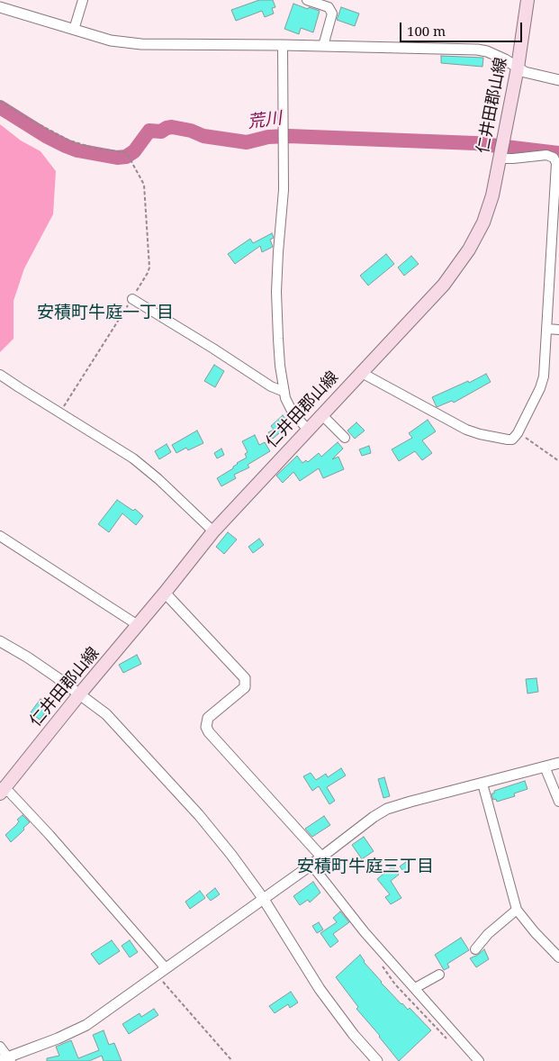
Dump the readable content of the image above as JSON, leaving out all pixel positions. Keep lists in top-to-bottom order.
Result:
{
  "streets": {
    "main road": ["仁井田郡山線"]
  },
  "districts": ["安積町牛庭一丁目", "安積町牛庭三丁目"],
  "water": ["荒川"],
  "scale_bar": "100 m"
}
